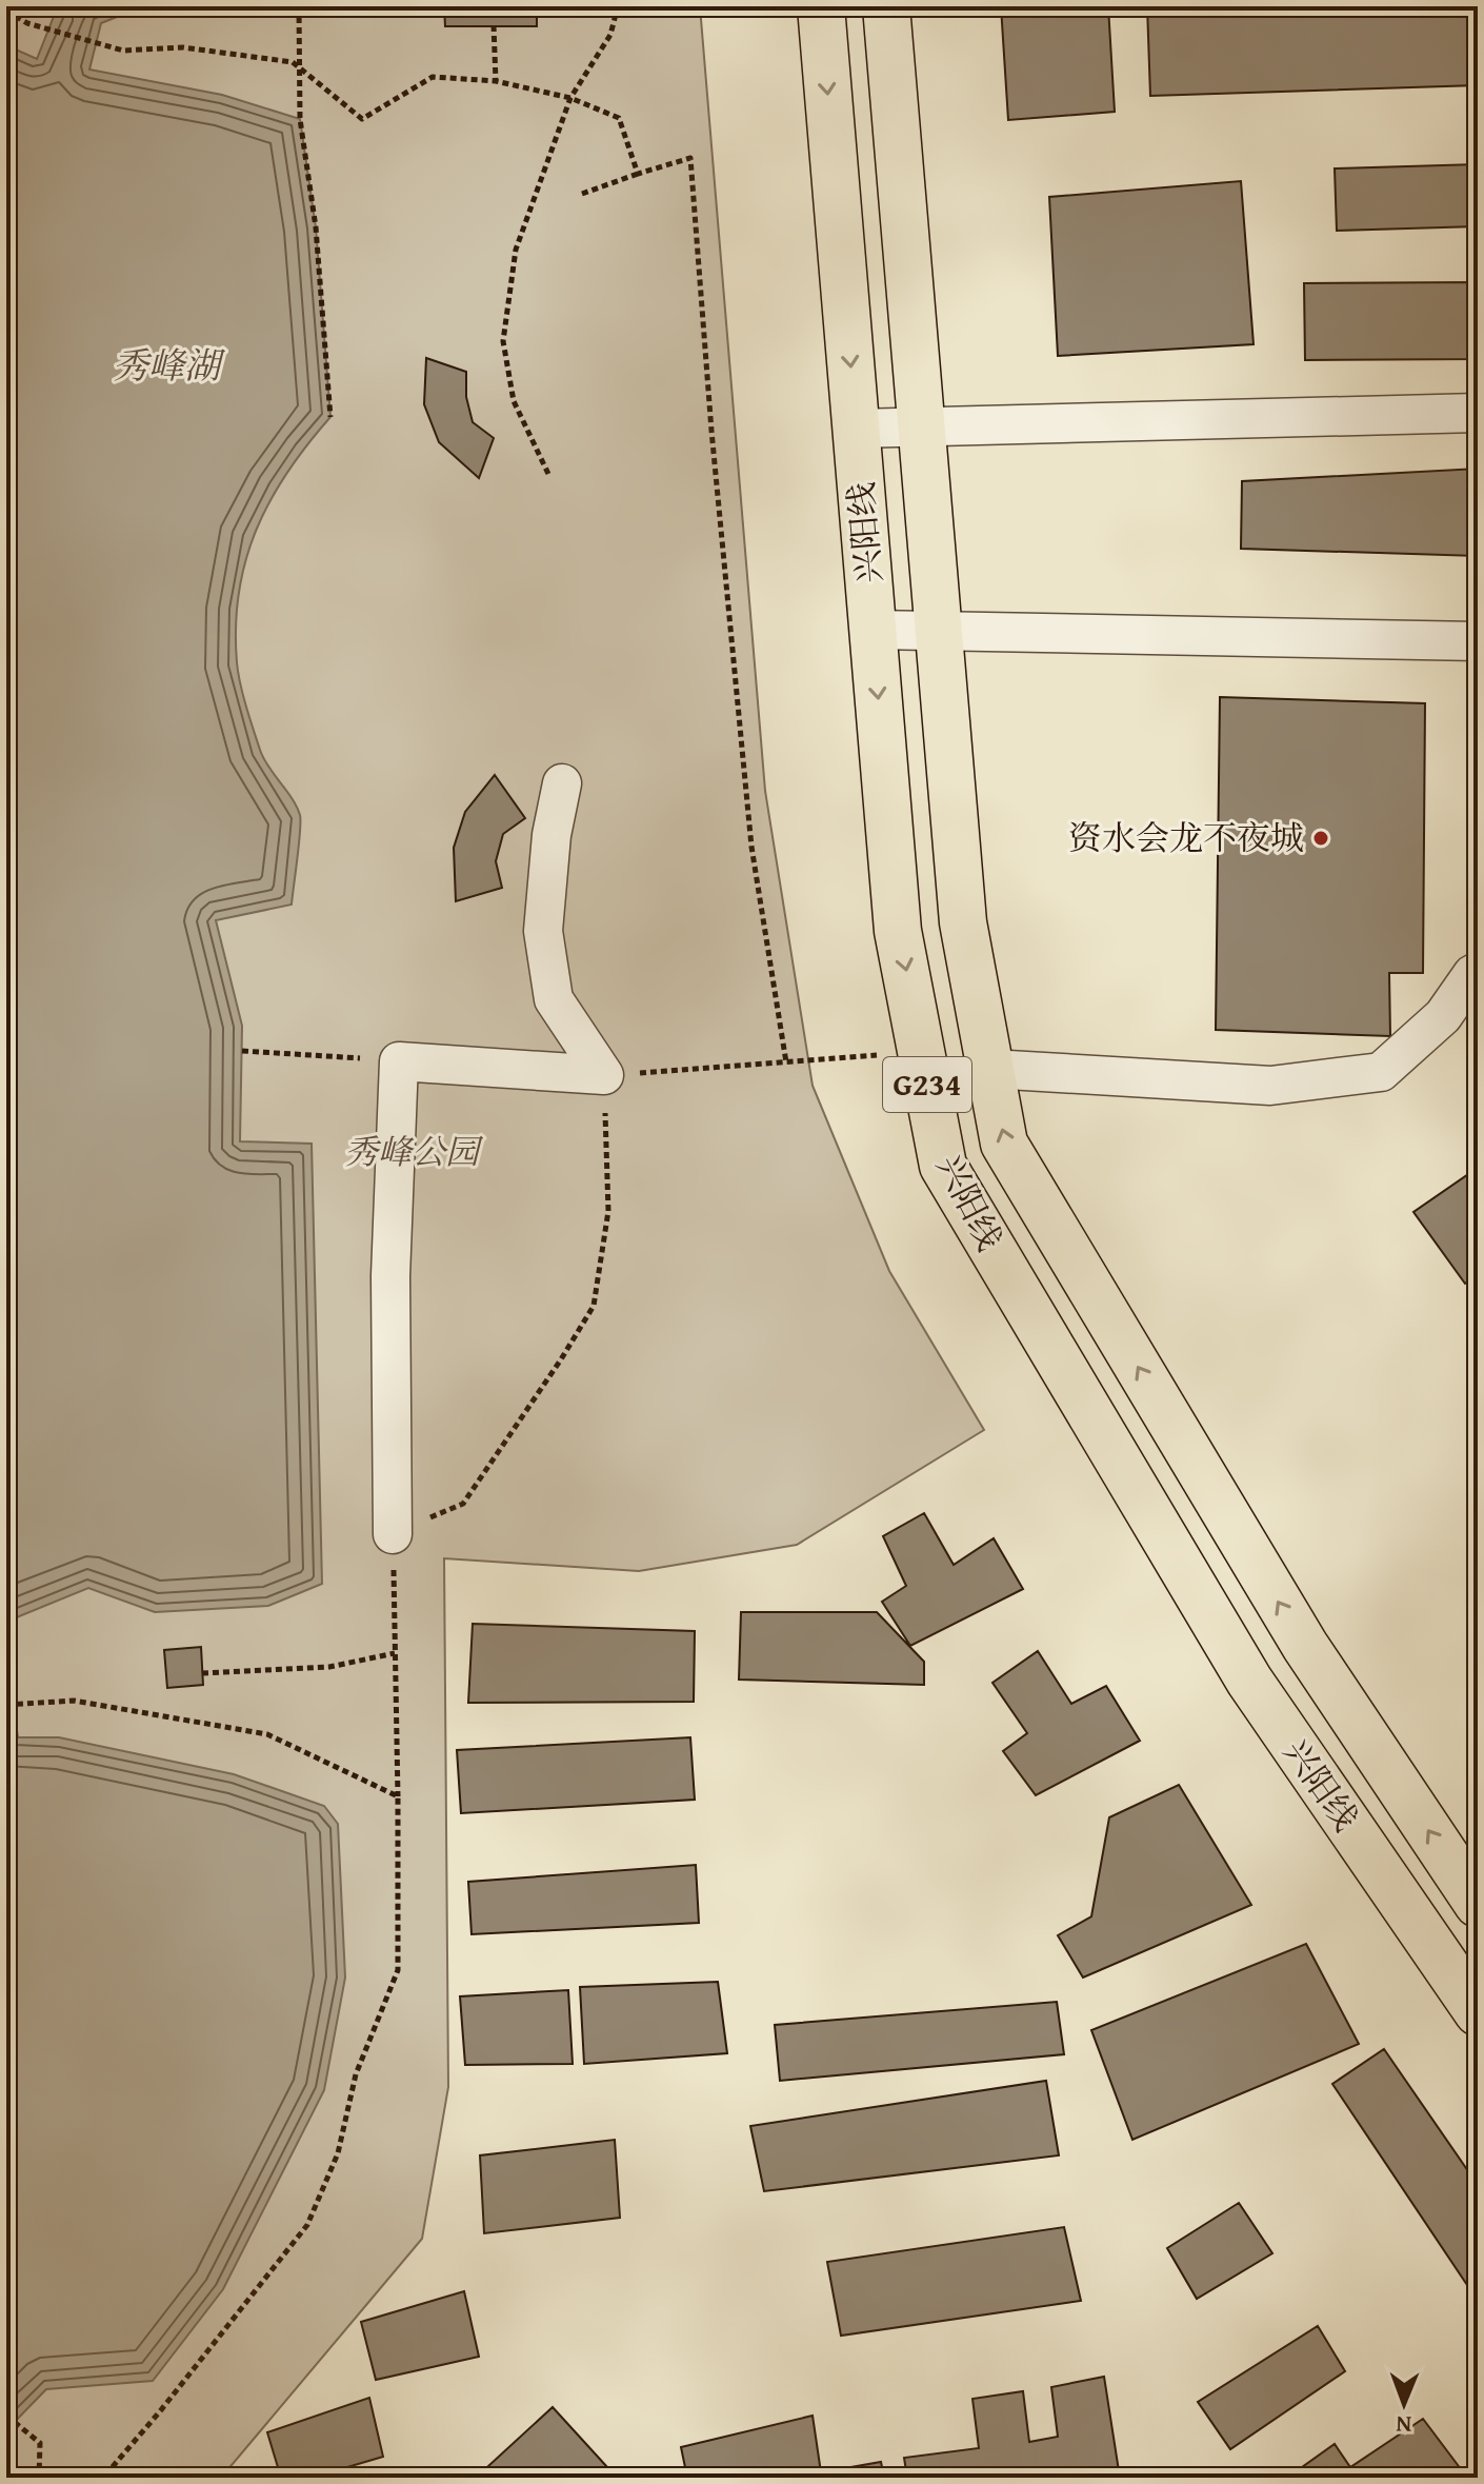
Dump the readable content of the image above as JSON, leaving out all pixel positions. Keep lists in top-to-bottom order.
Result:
{
  "streets": {
    "highway": ["兴阳线", "G234"]
  },
  "water": ["秀峰湖"],
  "parks": ["秀峰公园"],
  "places": ["资水会龙不夜城"],
  "north": "bottom"
}
